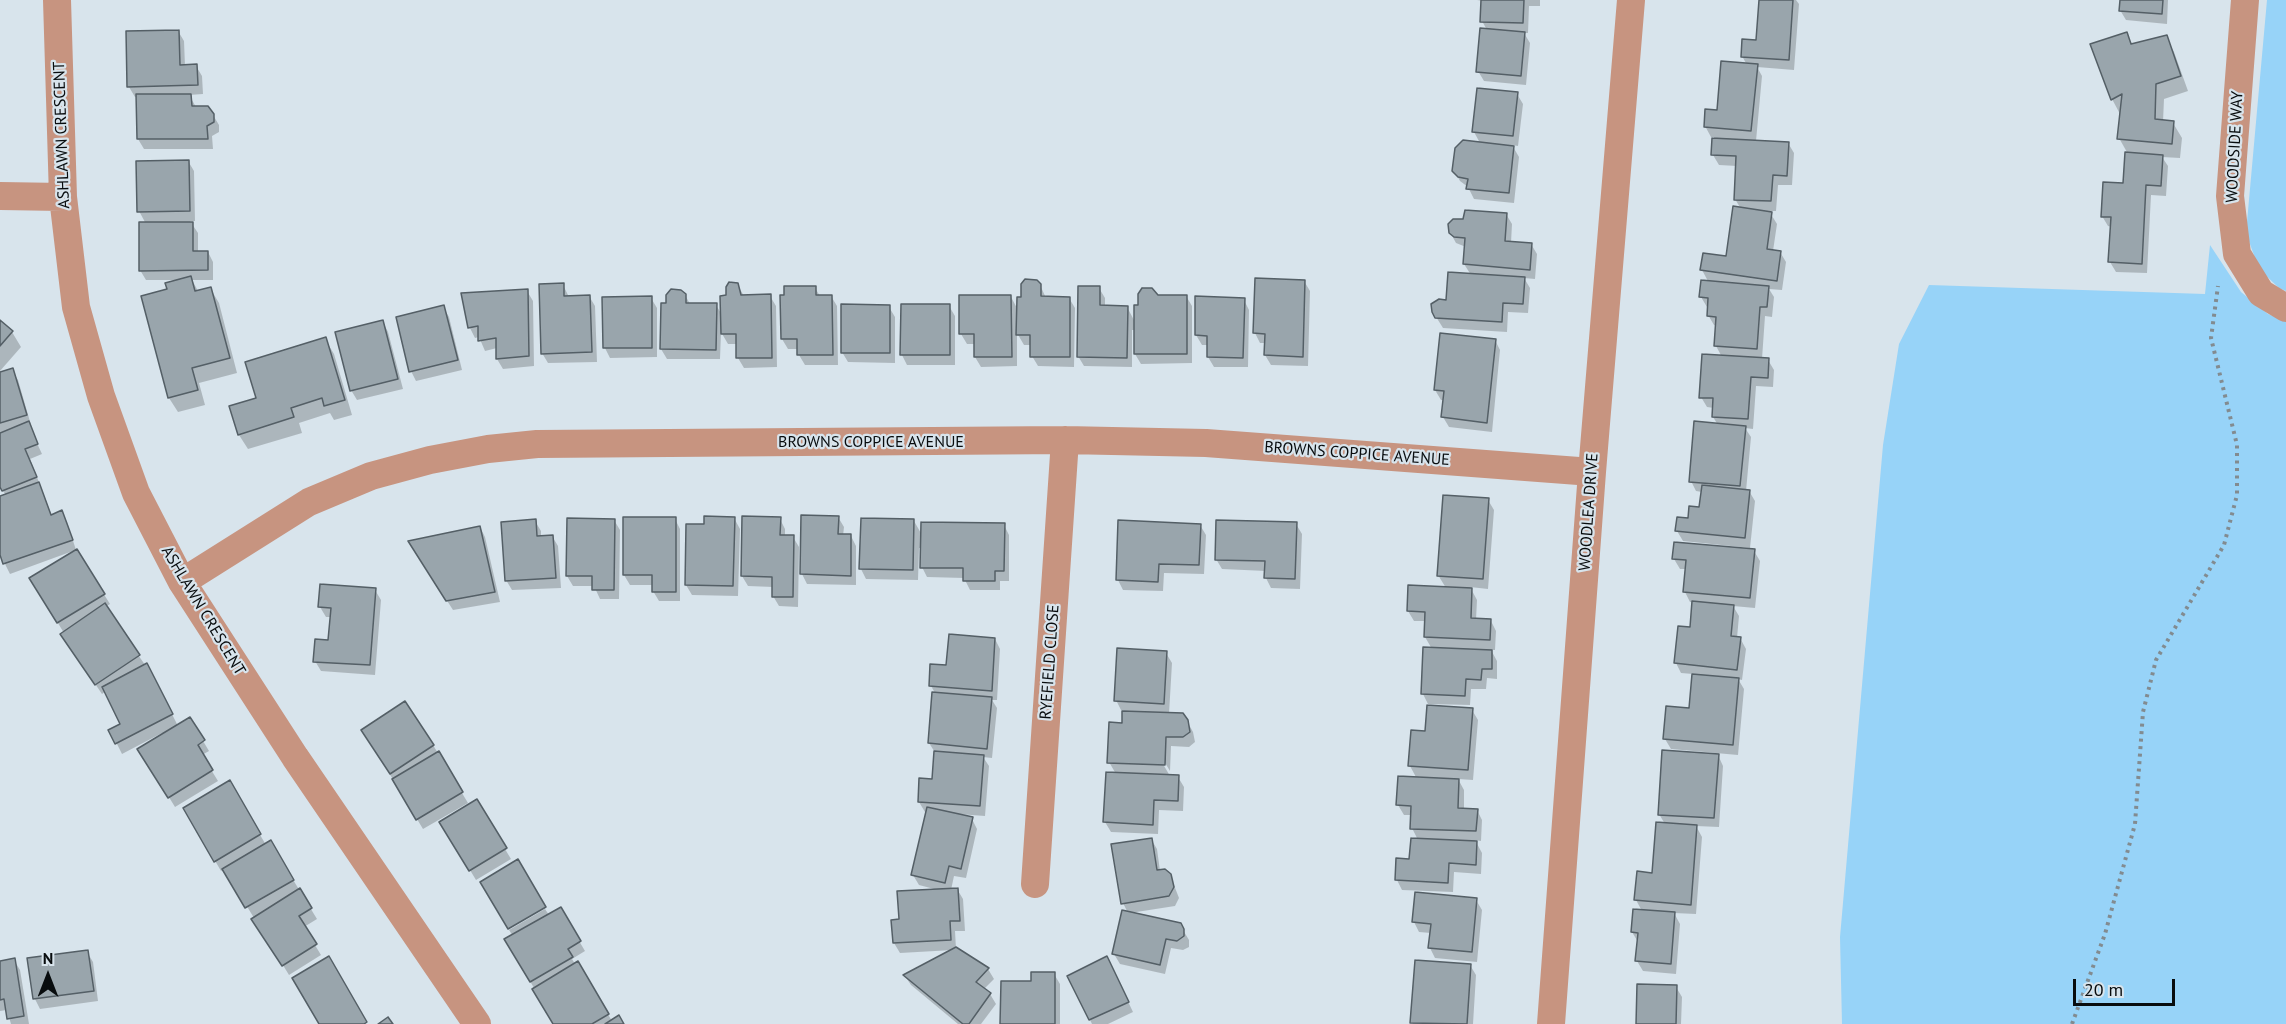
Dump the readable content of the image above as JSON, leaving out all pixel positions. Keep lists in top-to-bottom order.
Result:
{
  "streets": {
    "street": [
      "ASHLAWN CRESCENT",
      "WOODSIDE WAY",
      "BROWNS COPPICE AVENUE",
      "WOODLEA DRIVE",
      "RYEFIELD CLOSE"
    ]
  },
  "crossings": [
    ["ASHLAWN CRESCENT", "BROWNS COPPICE AVENUE"],
    ["BROWNS COPPICE AVENUE", "WOODLEA DRIVE"],
    ["BROWNS COPPICE AVENUE", "RYEFIELD CLOSE"]
  ],
  "scale_bar": "20 m",
  "north": "top"
}
